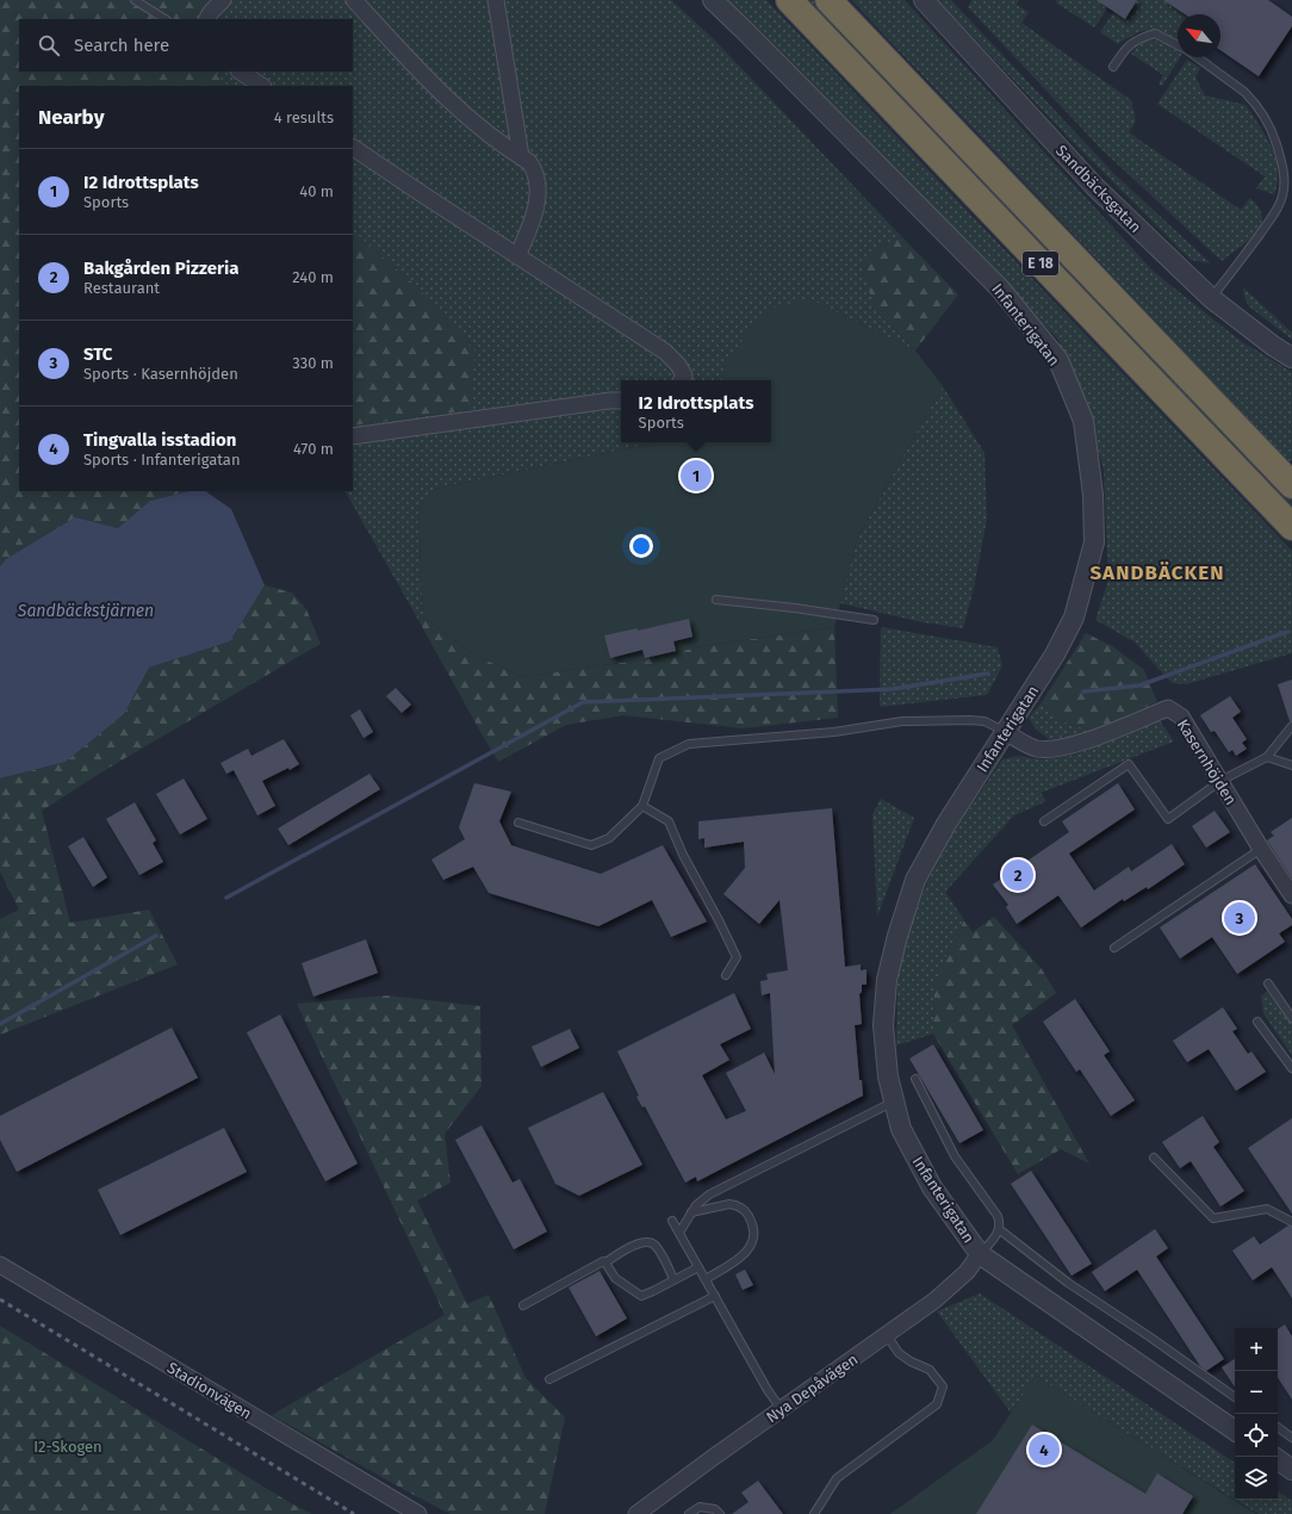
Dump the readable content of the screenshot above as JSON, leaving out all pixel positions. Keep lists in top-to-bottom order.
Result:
{
  "streets": {
    "highway": ["E 18"],
    "street": [
      "Sandbäcksgatan",
      "Infanterigatan",
      "Kasernhöjden",
      "Nya Depåvägen",
      "Stadionvägen"
    ]
  },
  "crossings": [
    ["Infanterigatan", "Kasernhöjden"],
    ["Infanterigatan", "Nya Depåvägen"]
  ],
  "districts": ["SANDBÄCKEN"],
  "water": ["Sandbäckstjärnen"],
  "parks": ["I2-Skogen"],
  "north": "top left",
  "page": {
    "search": "Search here",
    "heading": ["Nearby", "4 results"],
    "list": [
      {
        "mark": "1",
        "name": "I2 Idrottsplats",
        "note": "Sports",
        "value": "40 m"
      },
      {
        "mark": "2",
        "name": "Bakgården Pizzeria",
        "note": "Restaurant",
        "value": "240 m"
      },
      {
        "mark": "3",
        "name": "STC",
        "note": "Sports · Kasernhöjden",
        "value": "330 m"
      },
      {
        "mark": "4",
        "name": "Tingvalla isstadion",
        "note": "Sports · Infanterigatan",
        "value": "470 m"
      }
    ],
    "popup": ["I2 Idrottsplats", "Sports"],
    "pins": [
      "1",
      "2",
      "3",
      "4"
    ],
    "map_buttons": ["+", "−"]
  }
}
